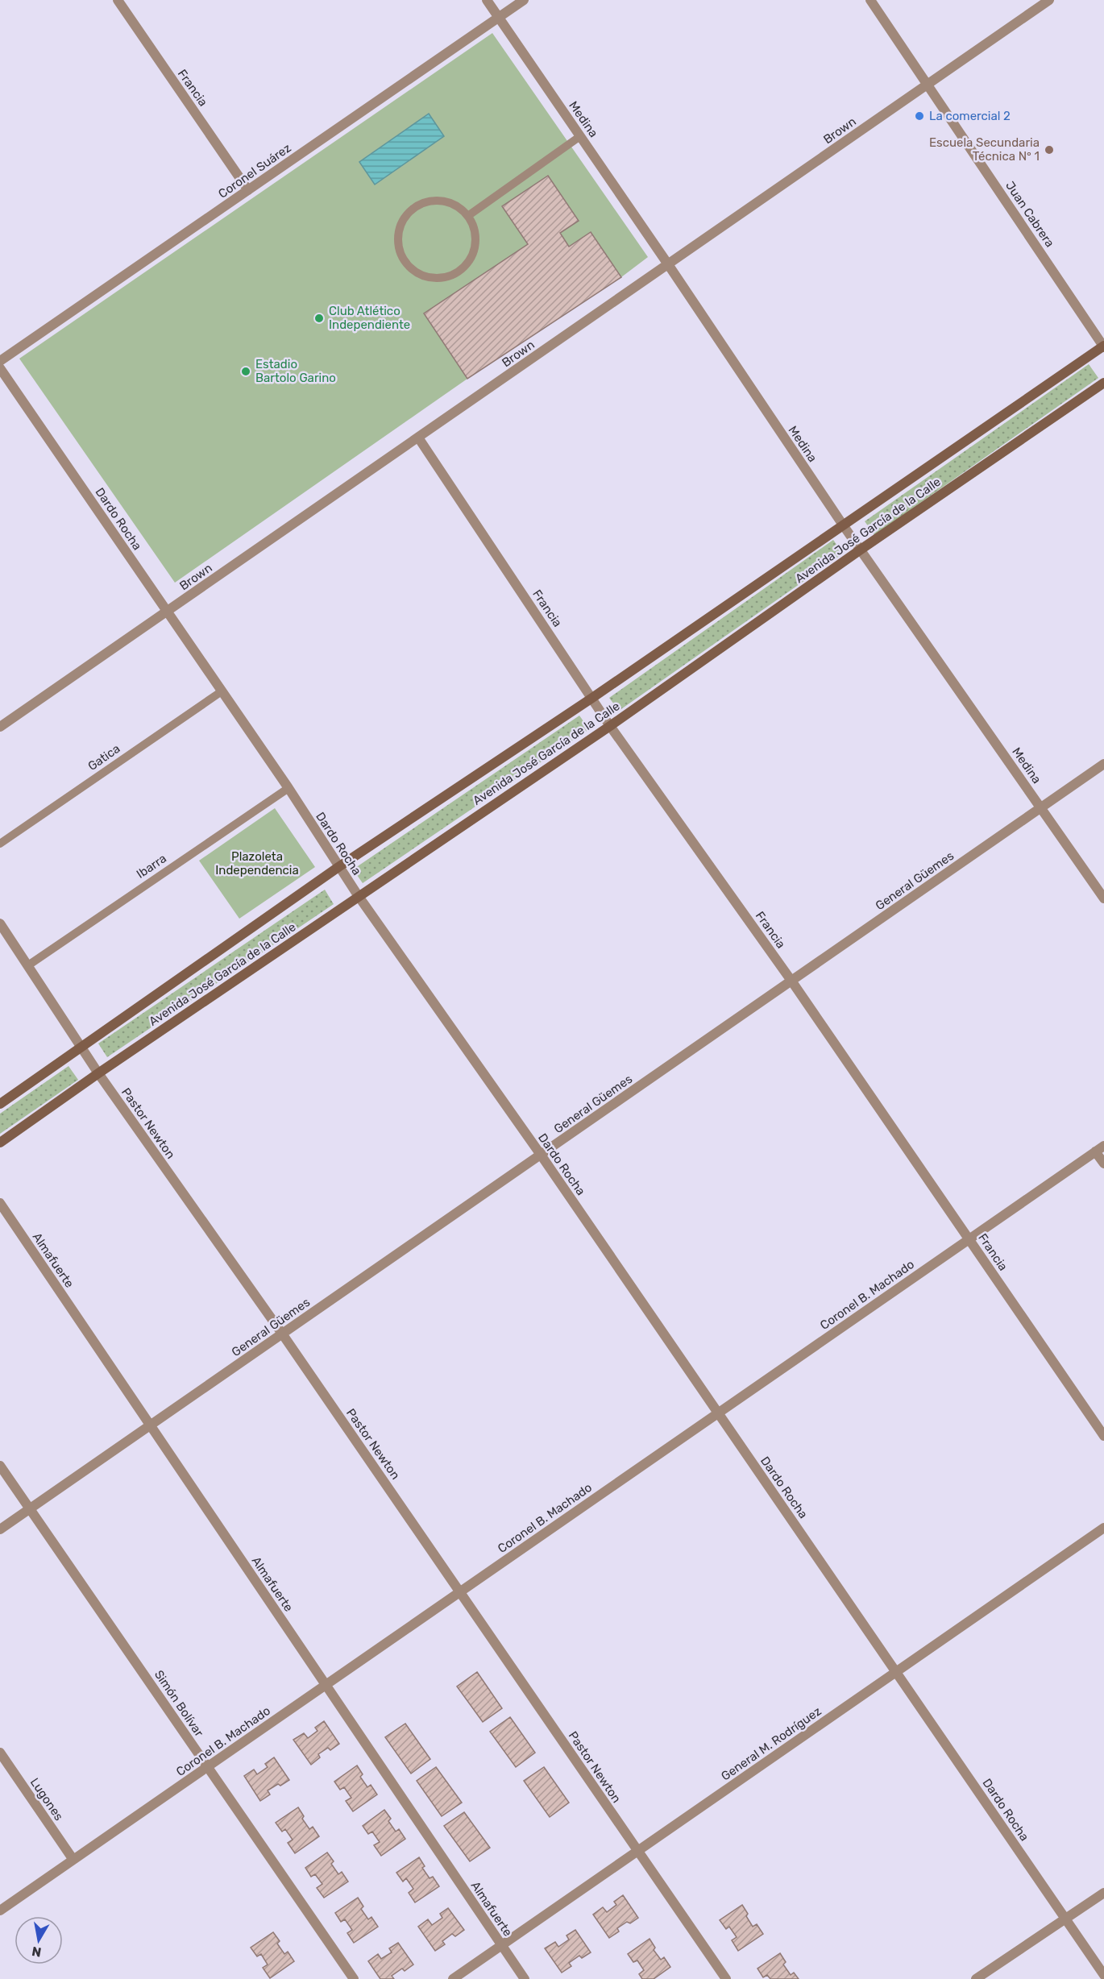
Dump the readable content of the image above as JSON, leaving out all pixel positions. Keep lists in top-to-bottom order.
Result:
{
  "streets": {
    "main road": ["Avenida José García de la Calle"],
    "street": [
      "Francia",
      "Medina",
      "Brown",
      "Coronel Suárez",
      "Juan Cabrera",
      "Dardo Rocha",
      "General Güemes",
      "Pastor Newton",
      "Almafuerte",
      "Coronel B. Machado",
      "Simón Bolívar",
      "General M. Rodríguez",
      "Lugones"
    ],
    "lane": ["Gatica", "Ibarra"]
  },
  "crossings": [
    ["Francia", "Brown"],
    ["Francia", "Coronel Suárez"],
    ["Francia", "Avenida José García de la Calle"],
    ["Francia", "General Güemes"],
    ["Francia", "Coronel B. Machado"],
    ["Medina", "Brown"],
    ["Medina", "Coronel Suárez"],
    ["Medina", "Avenida José García de la Calle"],
    ["Medina", "General Güemes"],
    ["Brown", "Juan Cabrera"],
    ["Brown", "Dardo Rocha"],
    ["Juan Cabrera", "Avenida José García de la Calle"],
    ["Dardo Rocha", "Avenida José García de la Calle"],
    ["Dardo Rocha", "Gatica"],
    ["Dardo Rocha", "Ibarra"],
    ["Dardo Rocha", "General Güemes"],
    ["Dardo Rocha", "Coronel B. Machado"],
    ["Dardo Rocha", "General M. Rodríguez"],
    ["Avenida José García de la Calle", "Pastor Newton"],
    ["Ibarra", "Pastor Newton"],
    ["General Güemes", "Pastor Newton"],
    ["General Güemes", "Almafuerte"],
    ["General Güemes", "Simón Bolívar"],
    ["Pastor Newton", "Coronel B. Machado"],
    ["Pastor Newton", "General M. Rodríguez"],
    ["Almafuerte", "Coronel B. Machado"],
    ["Almafuerte", "General M. Rodríguez"],
    ["Coronel B. Machado", "Simón Bolívar"],
    ["Coronel B. Machado", "Lugones"]
  ],
  "parks": ["Plazoleta Independencia"],
  "places": [
    "La comercial 2",
    "Escuela Secundaria Técnica N° 1",
    "Club Atlético Independiente",
    "Estadio Bartolo Garino"
  ],
  "north": "bottom"
}
